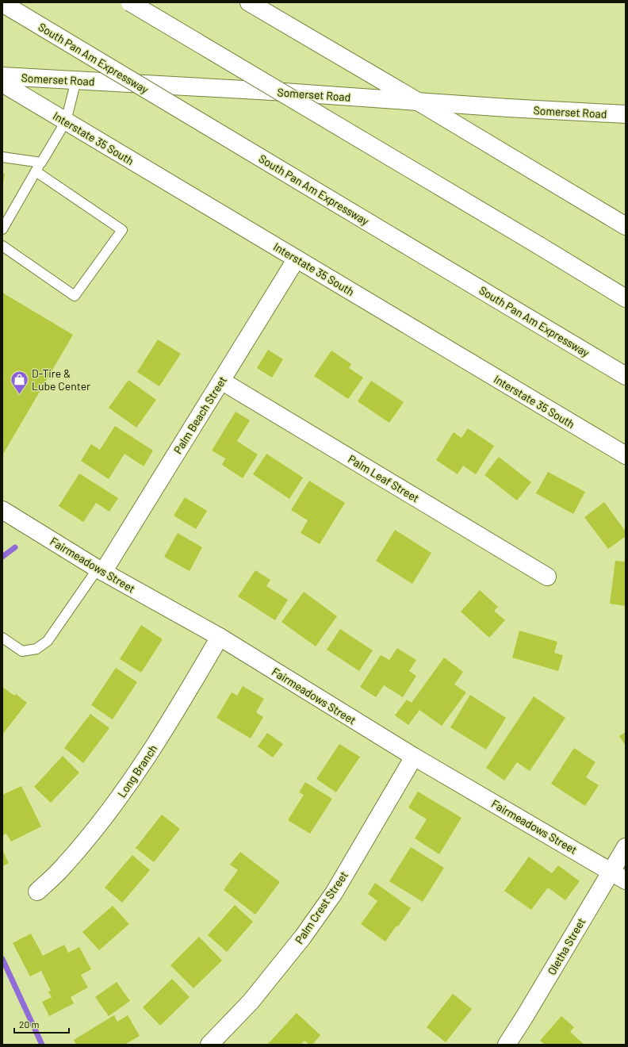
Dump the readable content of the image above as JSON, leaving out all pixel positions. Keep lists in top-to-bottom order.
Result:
{
  "streets": {
    "main road": [
      "South Pan Am Expressway",
      "Somerset Road",
      "Interstate 35 South",
      "Palm Beach Street",
      "Palm Leaf Street",
      "Fairmeadows Street",
      "Long Branch",
      "Palm Crest Street",
      "Oletha Street"
    ]
  },
  "crossings": [
    ["Interstate 35 South", "Palm Beach Street"],
    ["Palm Beach Street", "Palm Leaf Street"],
    ["Palm Beach Street", "Fairmeadows Street"],
    ["Fairmeadows Street", "Long Branch"],
    ["Fairmeadows Street", "Palm Crest Street"],
    ["Fairmeadows Street", "Oletha Street"]
  ],
  "places": {
    "shop": ["D-Tire & Lube Center"]
  },
  "scale_bar": "20 m"
}
